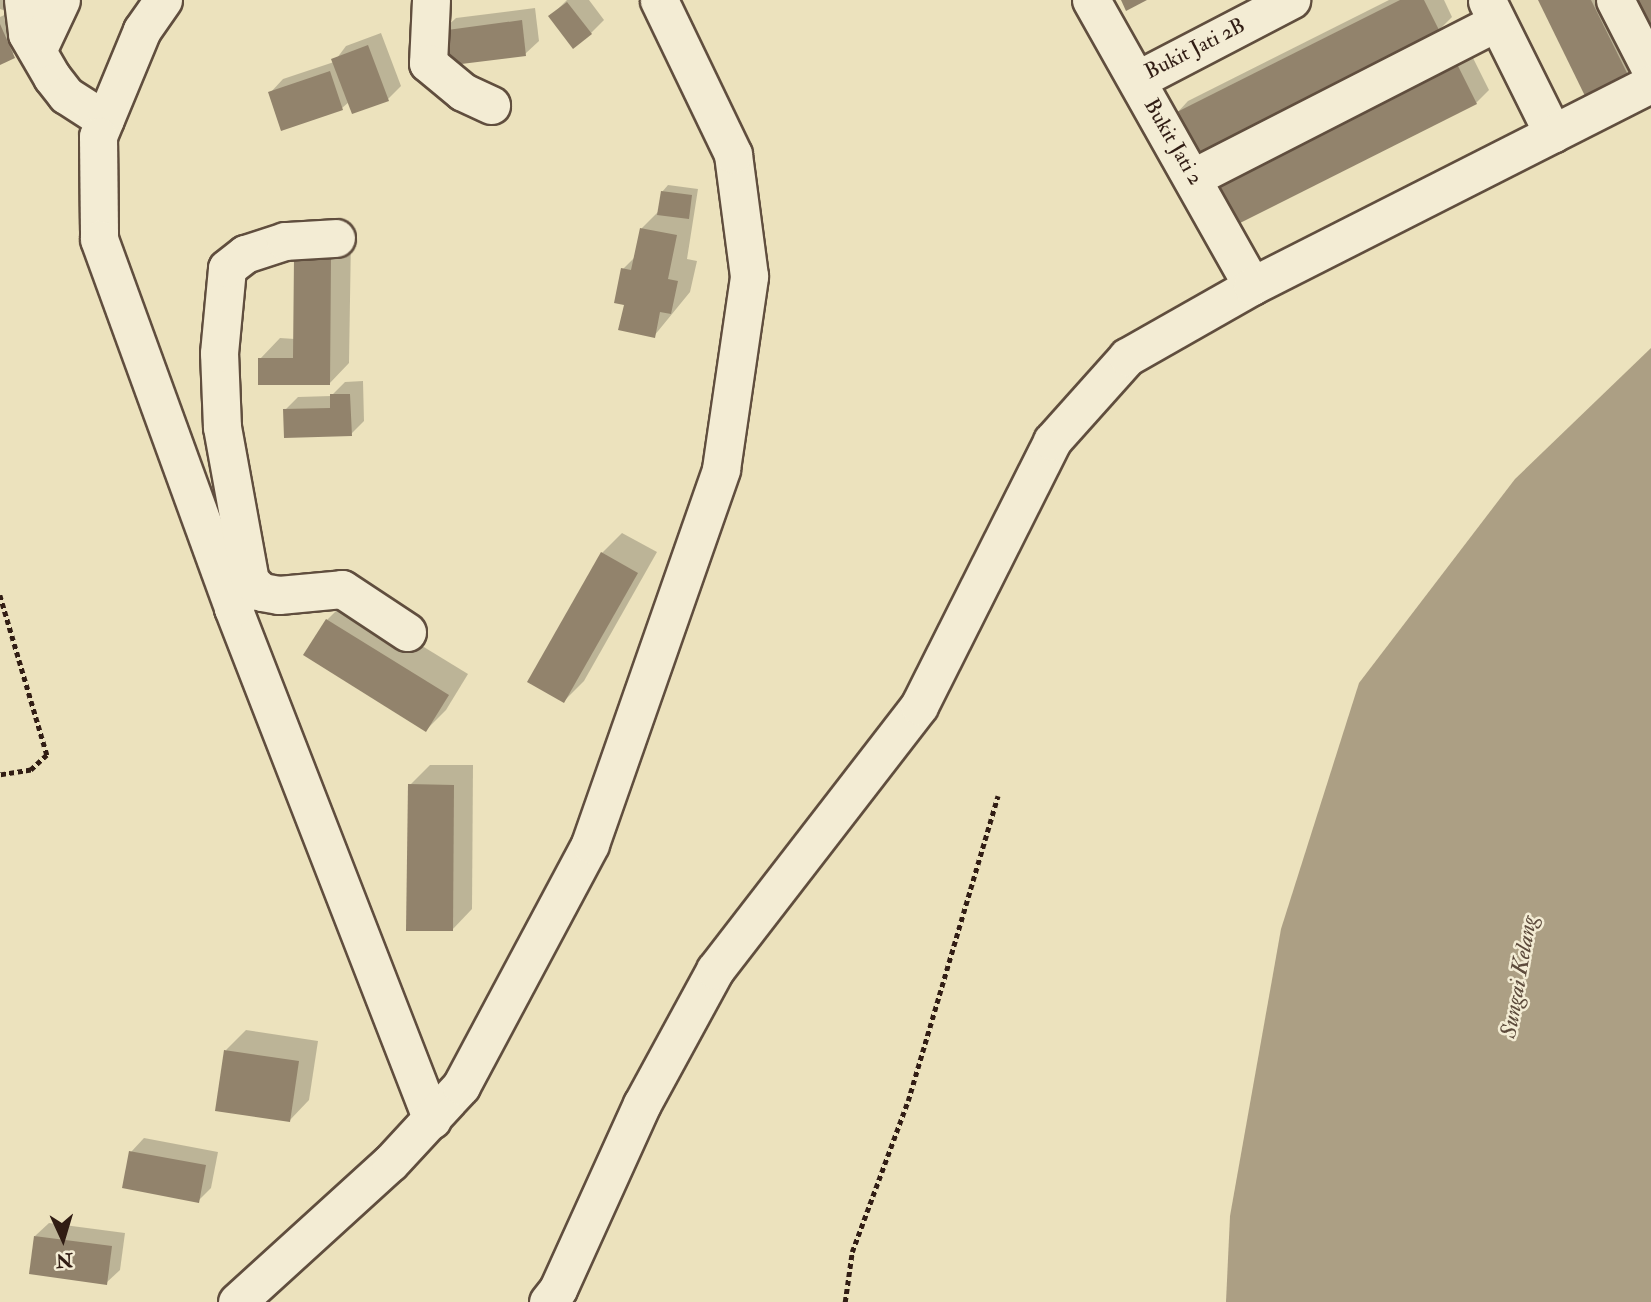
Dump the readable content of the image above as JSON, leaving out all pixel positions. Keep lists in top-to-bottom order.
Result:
{
  "streets": {
    "street": ["Bukit Jati 2B", "Bukit Jati 2"]
  },
  "crossings": [
    ["Bukit Jati 2B", "Bukit Jati 2"]
  ],
  "water": ["Sungai Kelang"],
  "north": "bottom"
}
